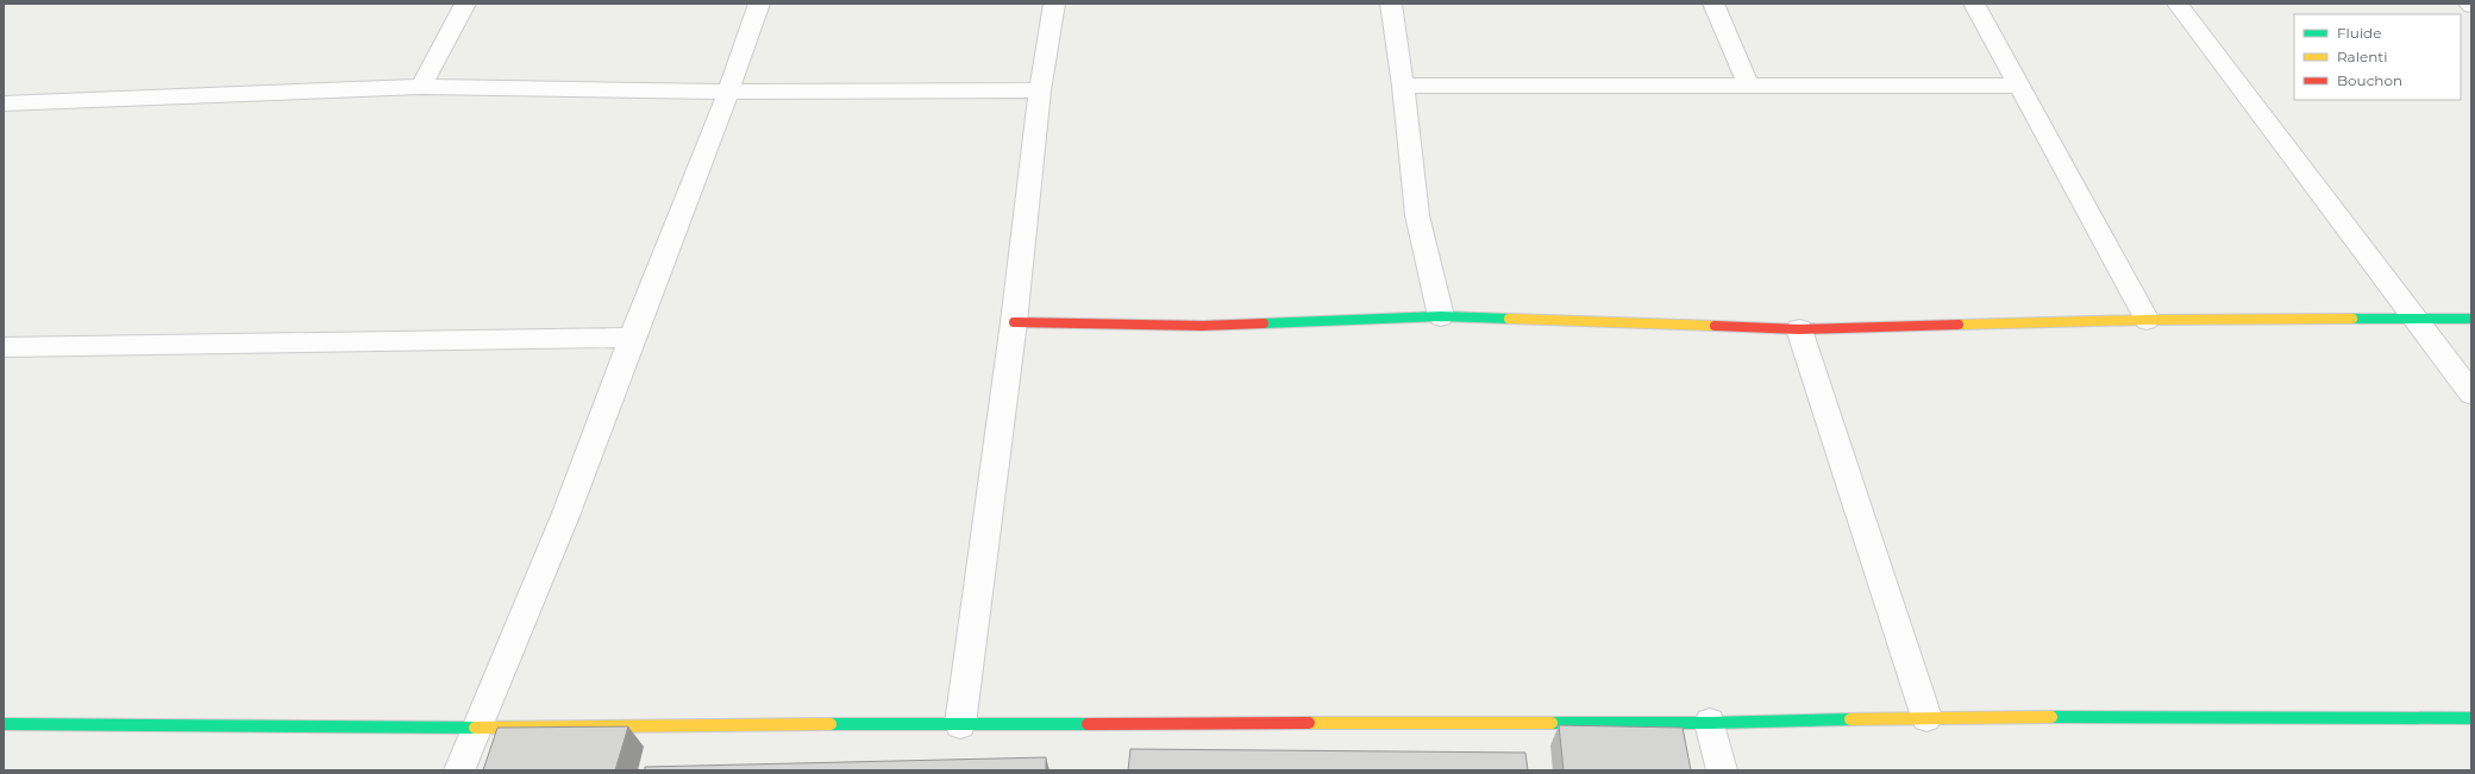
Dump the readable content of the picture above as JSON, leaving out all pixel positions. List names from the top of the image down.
{
  "legend": ["Fluide", "Ralenti", "Bouchon"]
}
